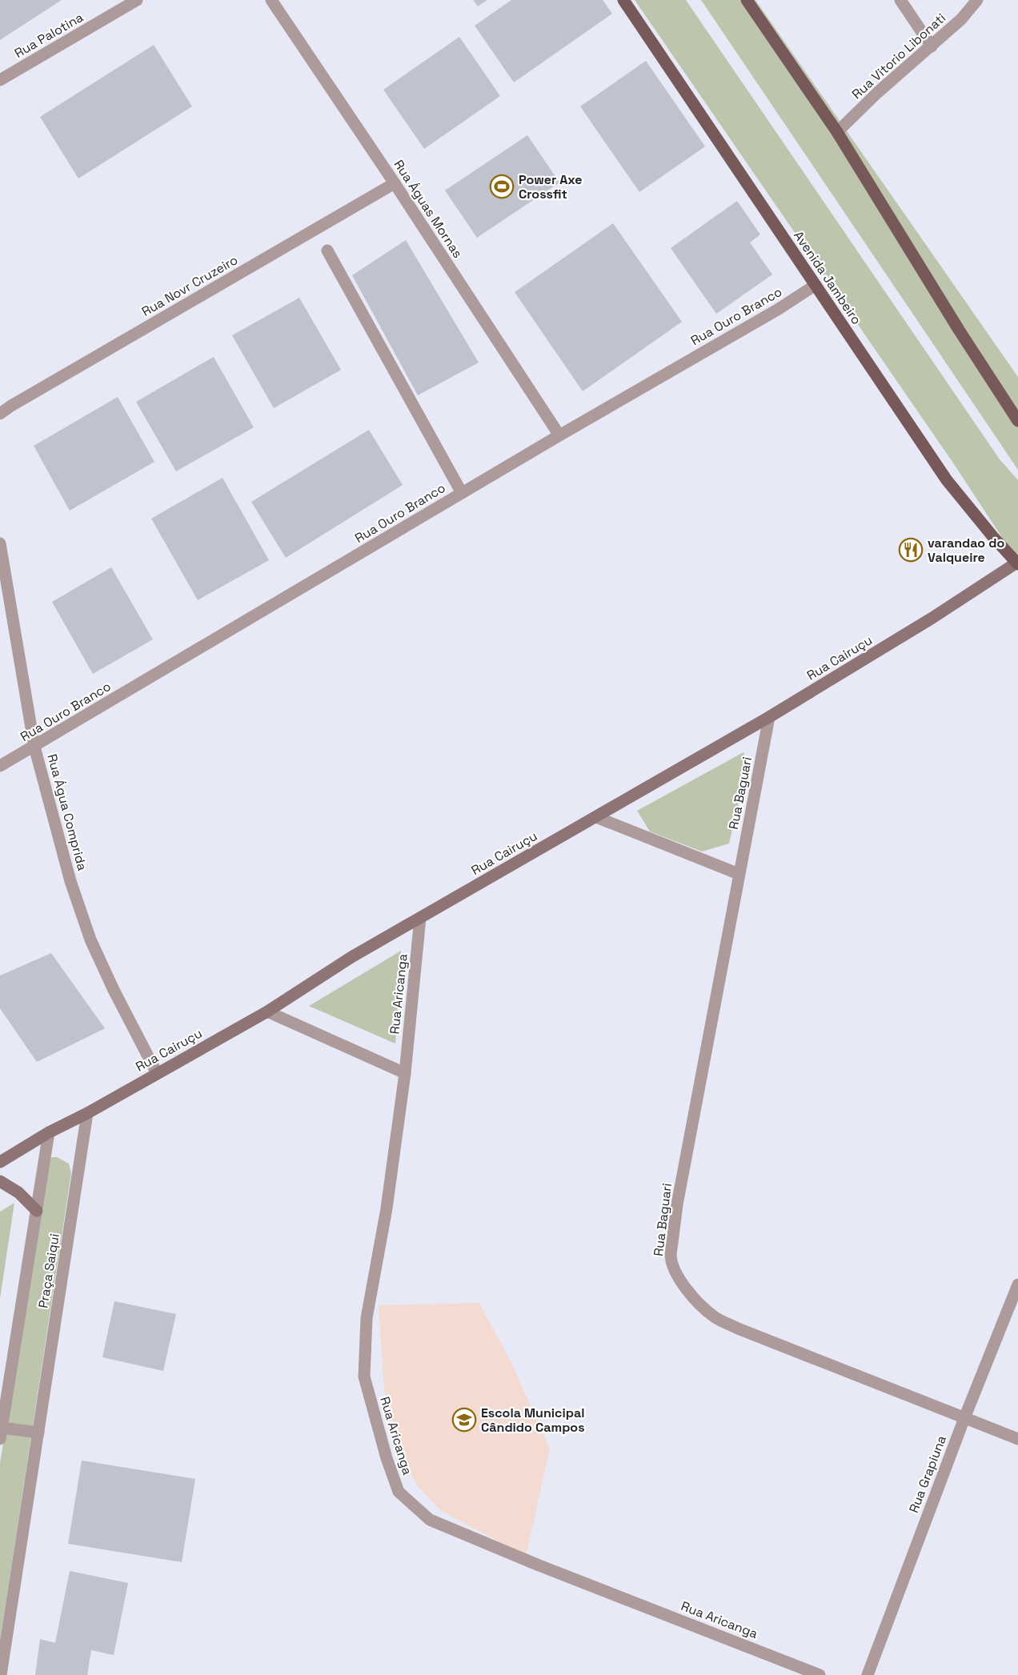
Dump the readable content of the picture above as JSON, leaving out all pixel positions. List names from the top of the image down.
{
  "streets": {
    "main road": ["Avenida Jambeiro", "Rua Cairuçu"],
    "street": [
      "Rua Palotina",
      "Rua Vitorio Libonati",
      "Rua Águas Mornas",
      "Rua Novr Cruzeiro",
      "Rua Ouro Branco",
      "Rua Baguari",
      "Rua Água Comprida",
      "Rua Aricanga",
      "Praça Saiqui",
      "Rua Grapiuna"
    ]
  },
  "crossings": [
    ["Rua Águas Mornas", "Rua Novr Cruzeiro"],
    ["Rua Águas Mornas", "Rua Ouro Branco"],
    ["Avenida Jambeiro", "Rua Ouro Branco"],
    ["Avenida Jambeiro", "Rua Cairuçu"],
    ["Rua Ouro Branco", "Rua Água Comprida"],
    ["Rua Cairuçu", "Rua Baguari"],
    ["Rua Cairuçu", "Rua Água Comprida"],
    ["Rua Cairuçu", "Rua Aricanga"],
    ["Rua Cairuçu", "Praça Saiqui"],
    ["Rua Baguari", "Rua Grapiuna"]
  ],
  "places": {
    "sports": ["Power Axe Crossfit"],
    "restaurant": ["varandao do Valqueire"],
    "school or university": ["Escola Municipal Cândido Campos"]
  }
}
